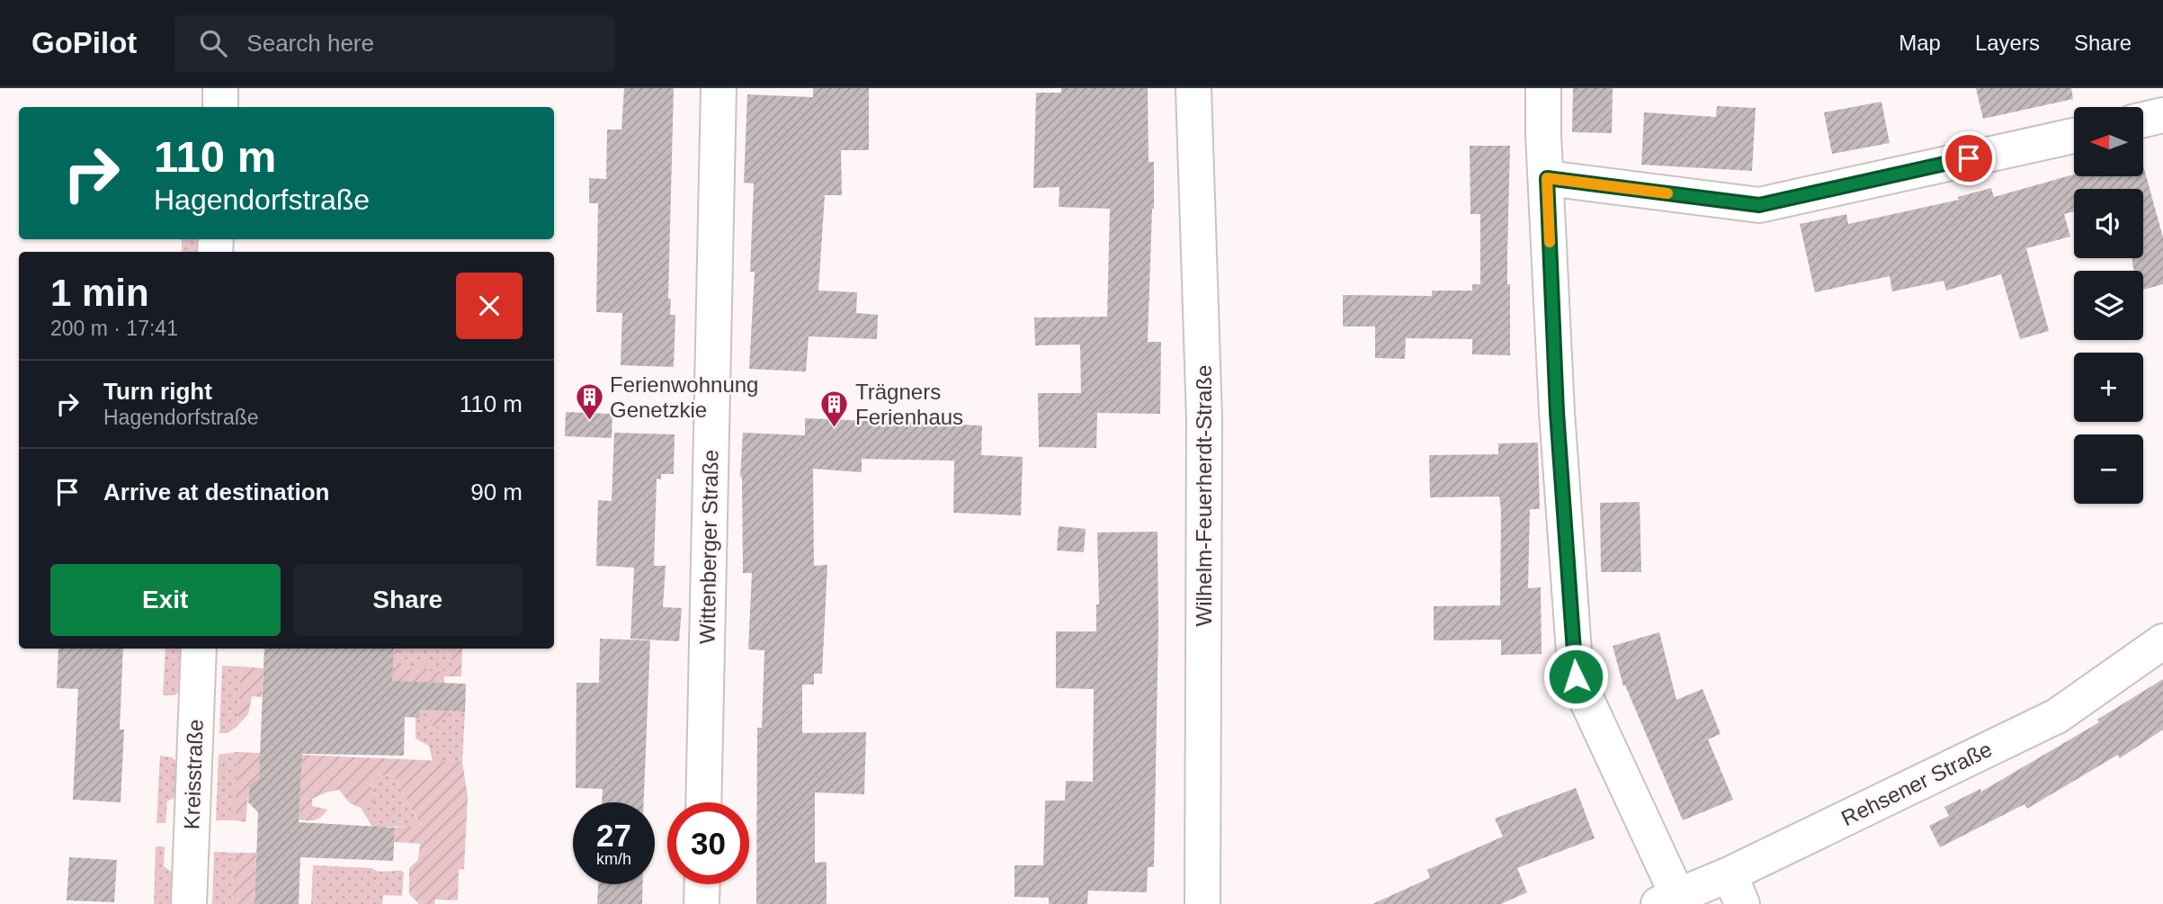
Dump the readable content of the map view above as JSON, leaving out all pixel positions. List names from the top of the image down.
{
  "streets": {
    "street": [
      "Wilhelm-Feuerherdt-Straße",
      "Wittenberger Straße",
      "Kreisstraße",
      "Rehsener Straße"
    ]
  },
  "places": {
    "building": ["Ferienwohnung Genetzkie", "Trägners Ferienhaus"]
  },
  "north": "left",
  "page": {
    "header": "GoPilot",
    "search": "Search here",
    "nav": ["Map", "Layers", "Share"],
    "map_buttons": ["+", "−"],
    "turn": ["110 m", "Hagendorfstraße"],
    "heading": ["1 min", "200 m · 17:41"],
    "list": [
      {
        "name": "Turn right",
        "note": "Hagendorfstraße",
        "value": "110 m"
      },
      {
        "name": "Arrive at destination",
        "value": "90 m"
      }
    ],
    "buttons": ["Exit", "Share"],
    "speed": "27 km/h",
    "limit": "30"
  }
}
